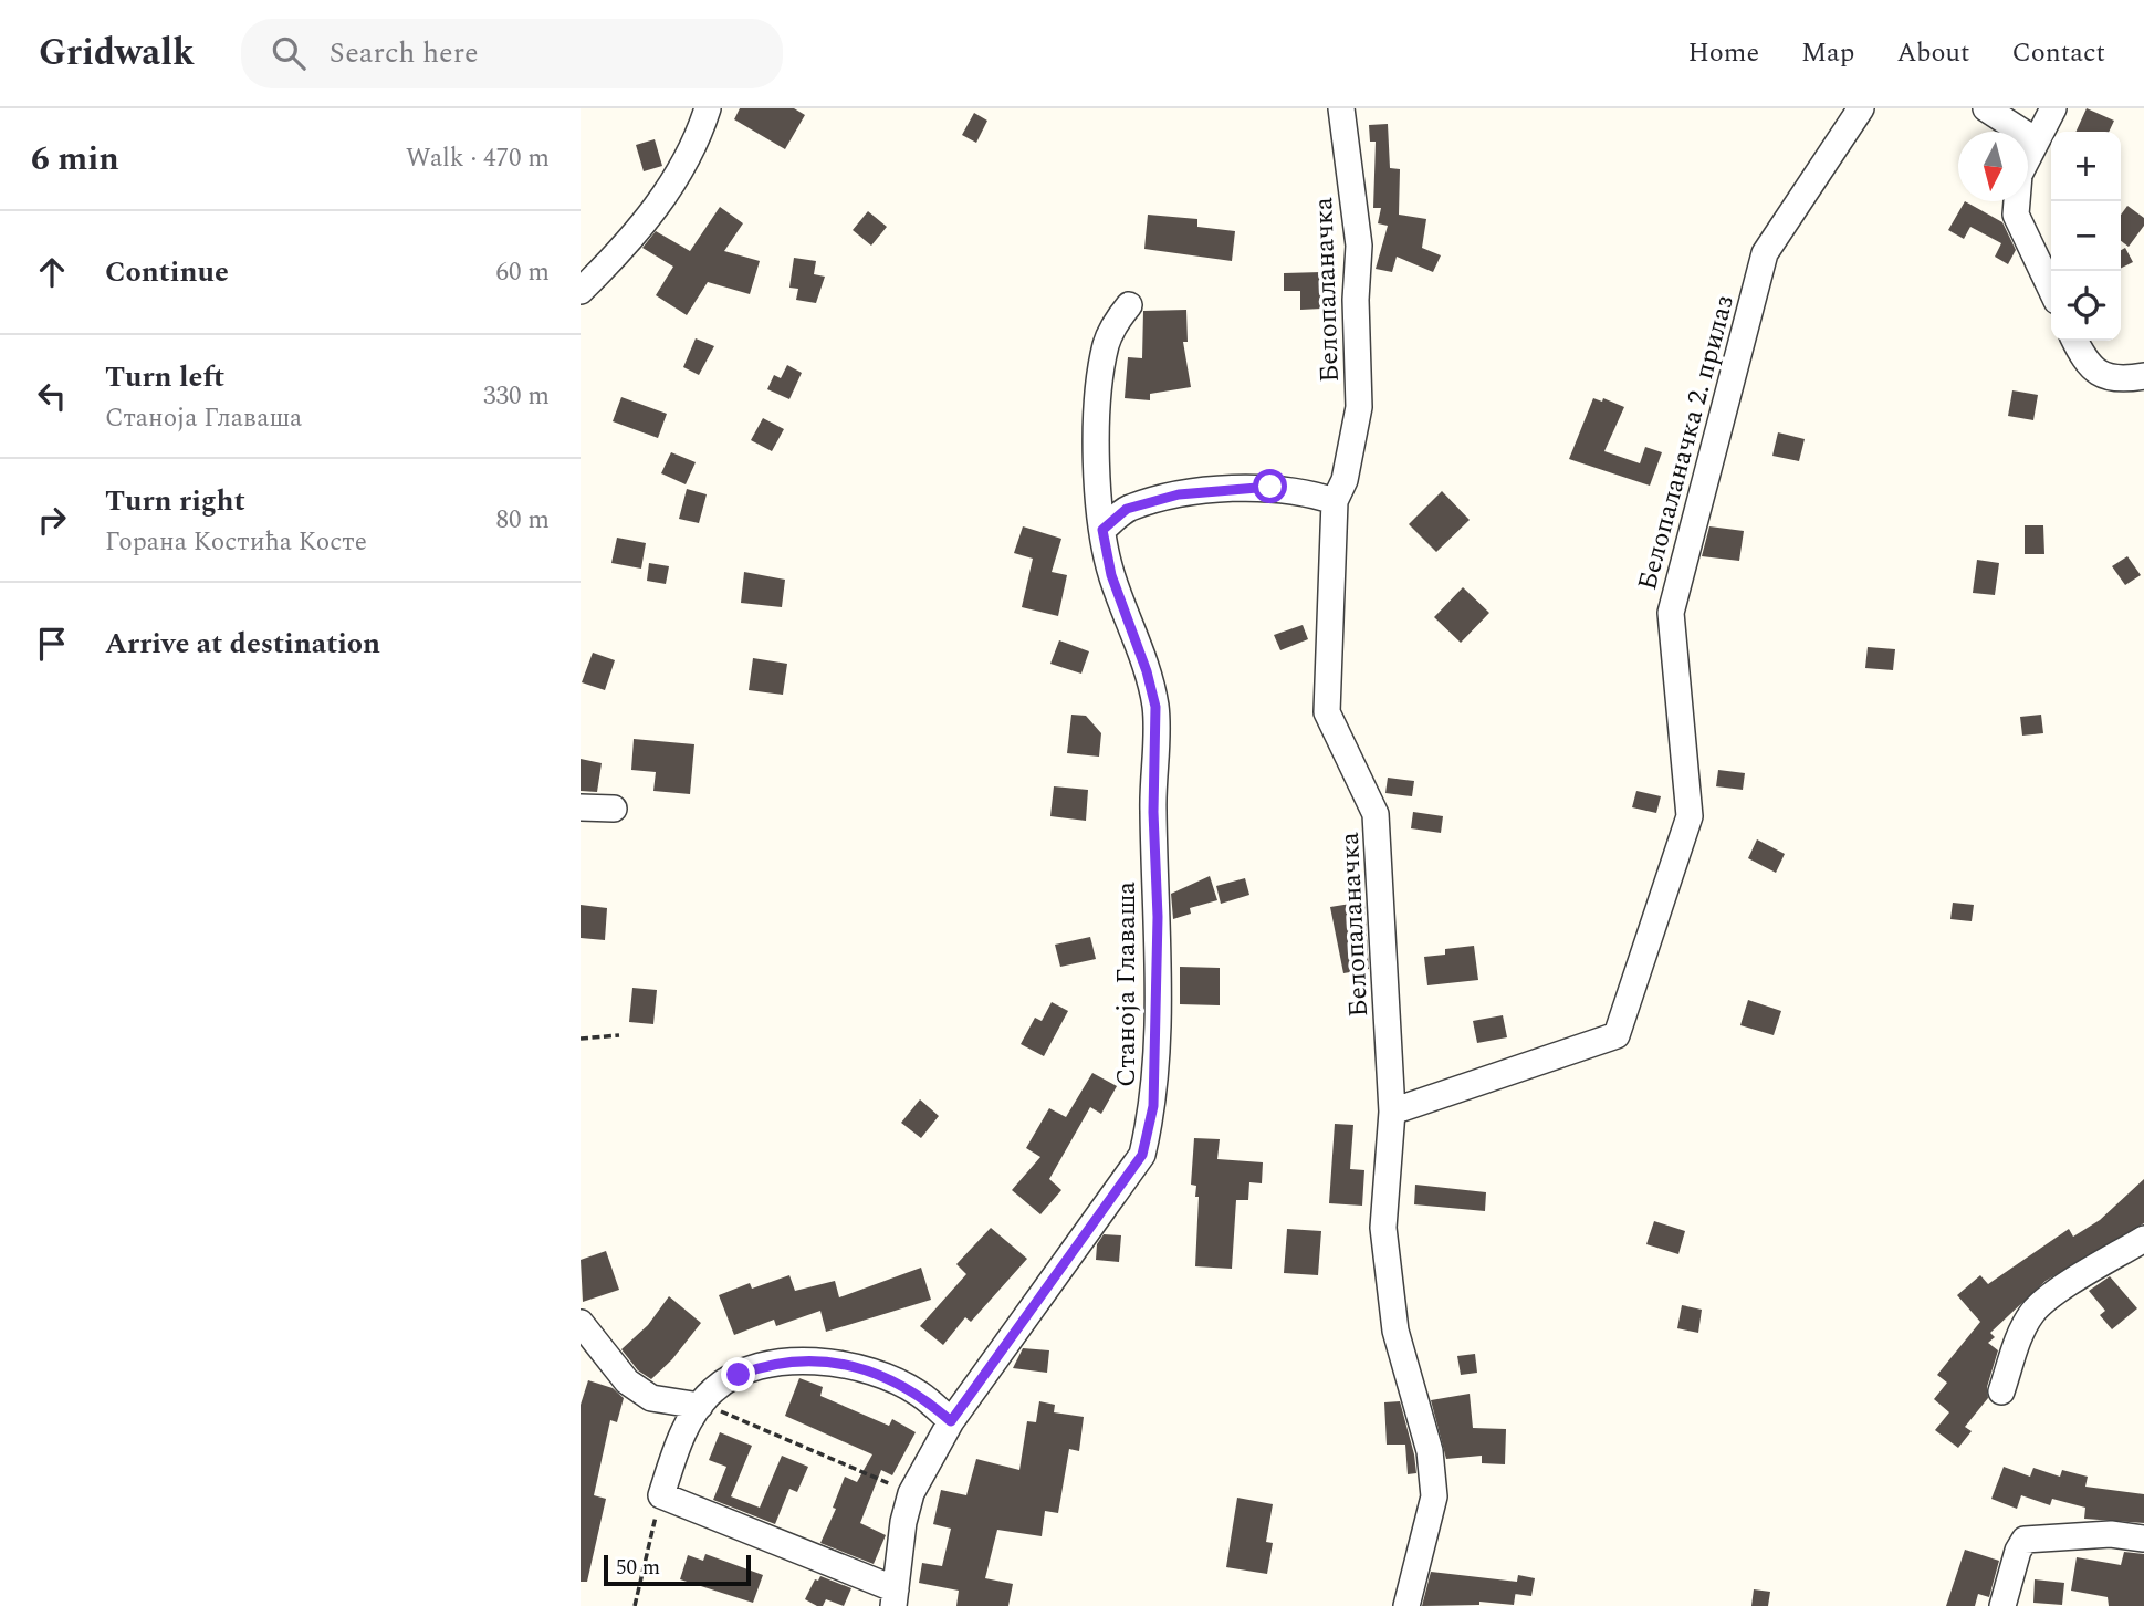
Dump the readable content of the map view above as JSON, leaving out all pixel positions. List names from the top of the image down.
{
  "streets": {
    "street": ["Белопаланачка", "Белопаланачка 2. прилаз", "Станоја Главаша"]
  },
  "crossings": [
    ["Белопаланачка", "Белопаланачка 2. прилаз"]
  ],
  "scale_bar": "50 m",
  "north": "bottom",
  "page": {
    "header": "Gridwalk",
    "search": "Search here",
    "nav": [
      "Home",
      "Map",
      "About",
      "Contact"
    ],
    "heading": ["6 min", "Walk · 470 m"],
    "map_buttons": ["+", "−"],
    "list": [
      ["Continue", "60 m"],
      ["Turn left", "Станоја Главаша", "330 m"],
      ["Turn right", "Горана Костића Косте", "80 m"],
      "Arrive at destination"
    ],
    "scale": "50 m"
  }
}
